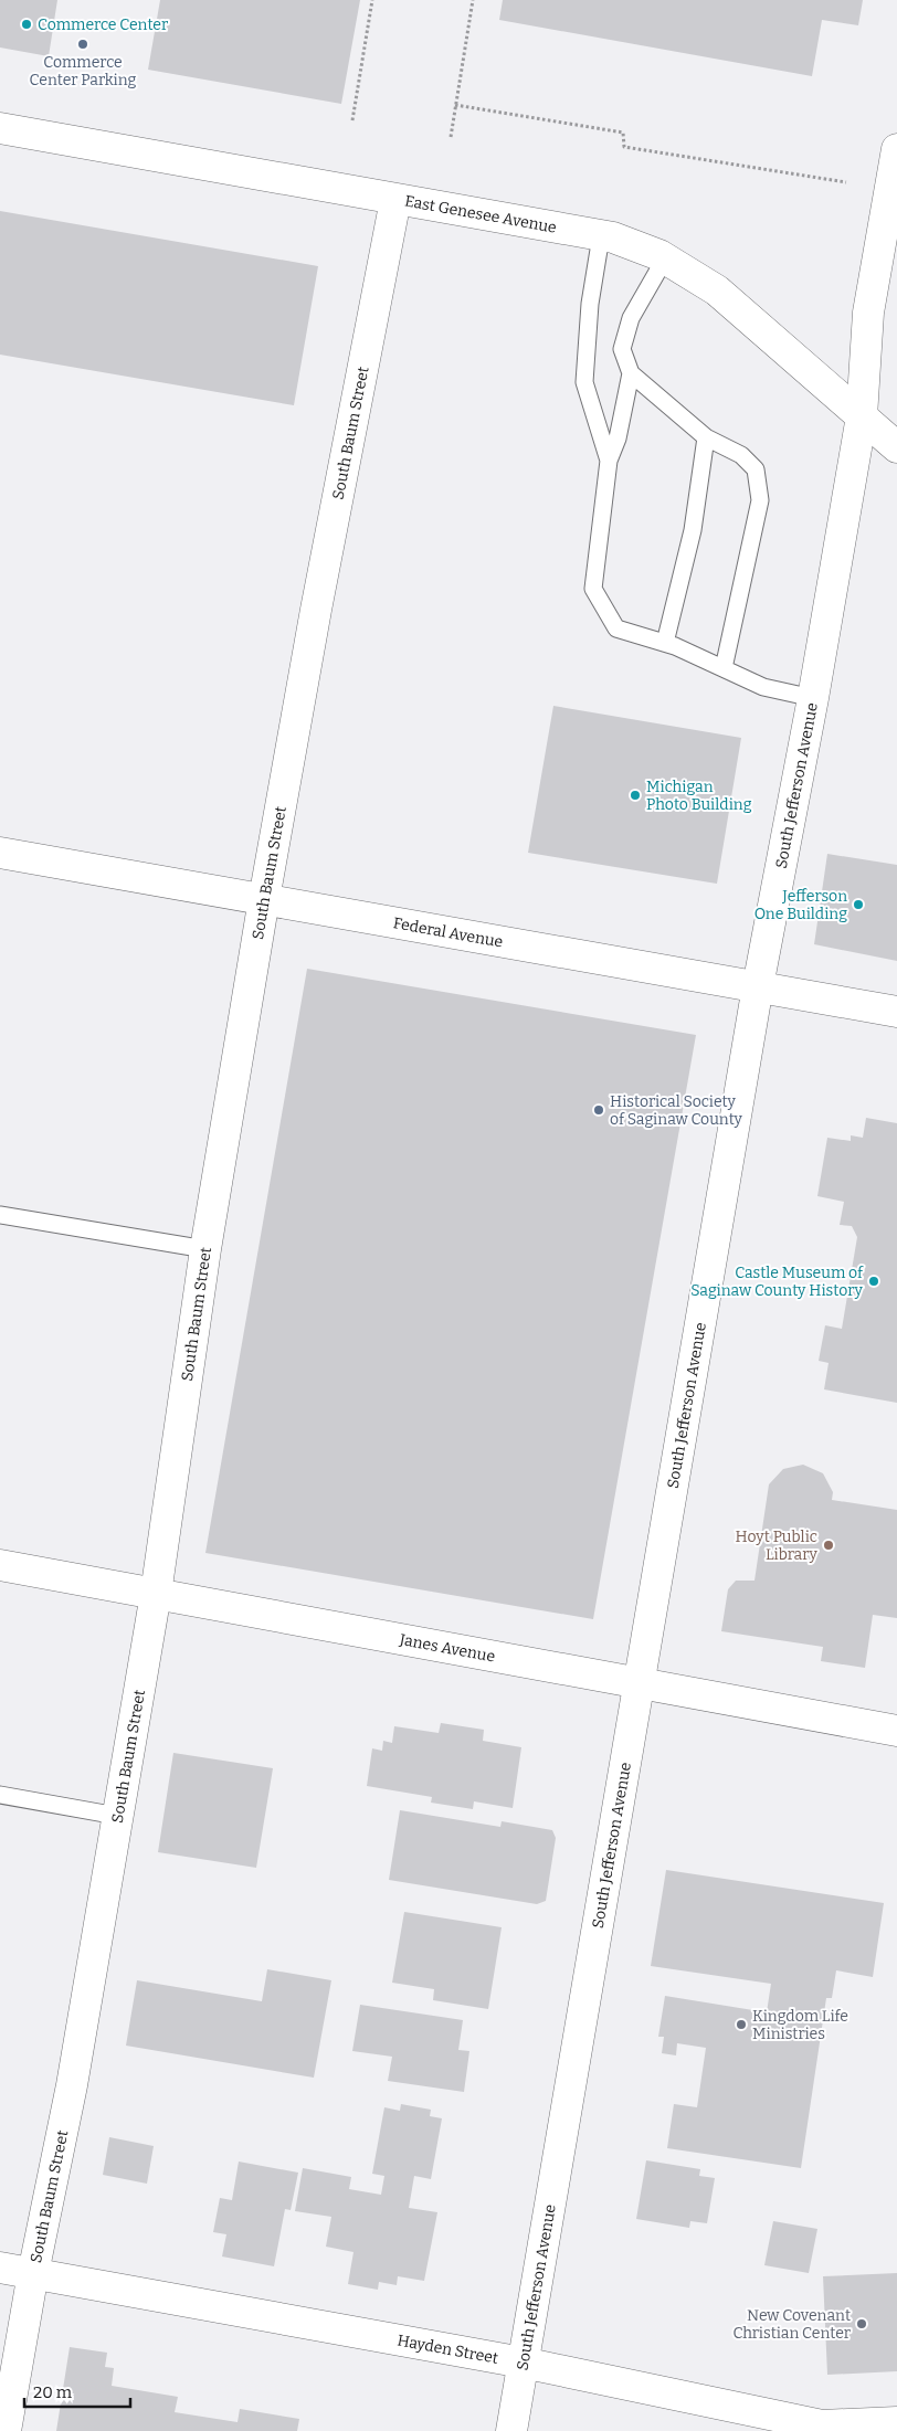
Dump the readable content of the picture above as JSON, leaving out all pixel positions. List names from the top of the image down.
{
  "streets": {
    "street": [
      "East Genesee Avenue",
      "South Baum Street",
      "South Jefferson Avenue",
      "Federal Avenue",
      "Janes Avenue",
      "Hayden Street"
    ]
  },
  "crossings": [
    ["East Genesee Avenue", "South Baum Street"],
    ["East Genesee Avenue", "South Jefferson Avenue"],
    ["South Baum Street", "Federal Avenue"],
    ["South Baum Street", "Janes Avenue"],
    ["South Baum Street", "Hayden Street"],
    ["South Jefferson Avenue", "Federal Avenue"],
    ["South Jefferson Avenue", "Janes Avenue"],
    ["South Jefferson Avenue", "Hayden Street"]
  ],
  "places": [
    "Commerce Center",
    "Commerce Center Parking",
    "Michigan Photo Building",
    "Jefferson One Building",
    "Historical Society of Saginaw County",
    "Castle Museum of Saginaw County History",
    "Hoyt Public Library",
    "Kingdom Life Ministries",
    "New Covenant Christian Center"
  ],
  "scale_bar": "20 m"
}
